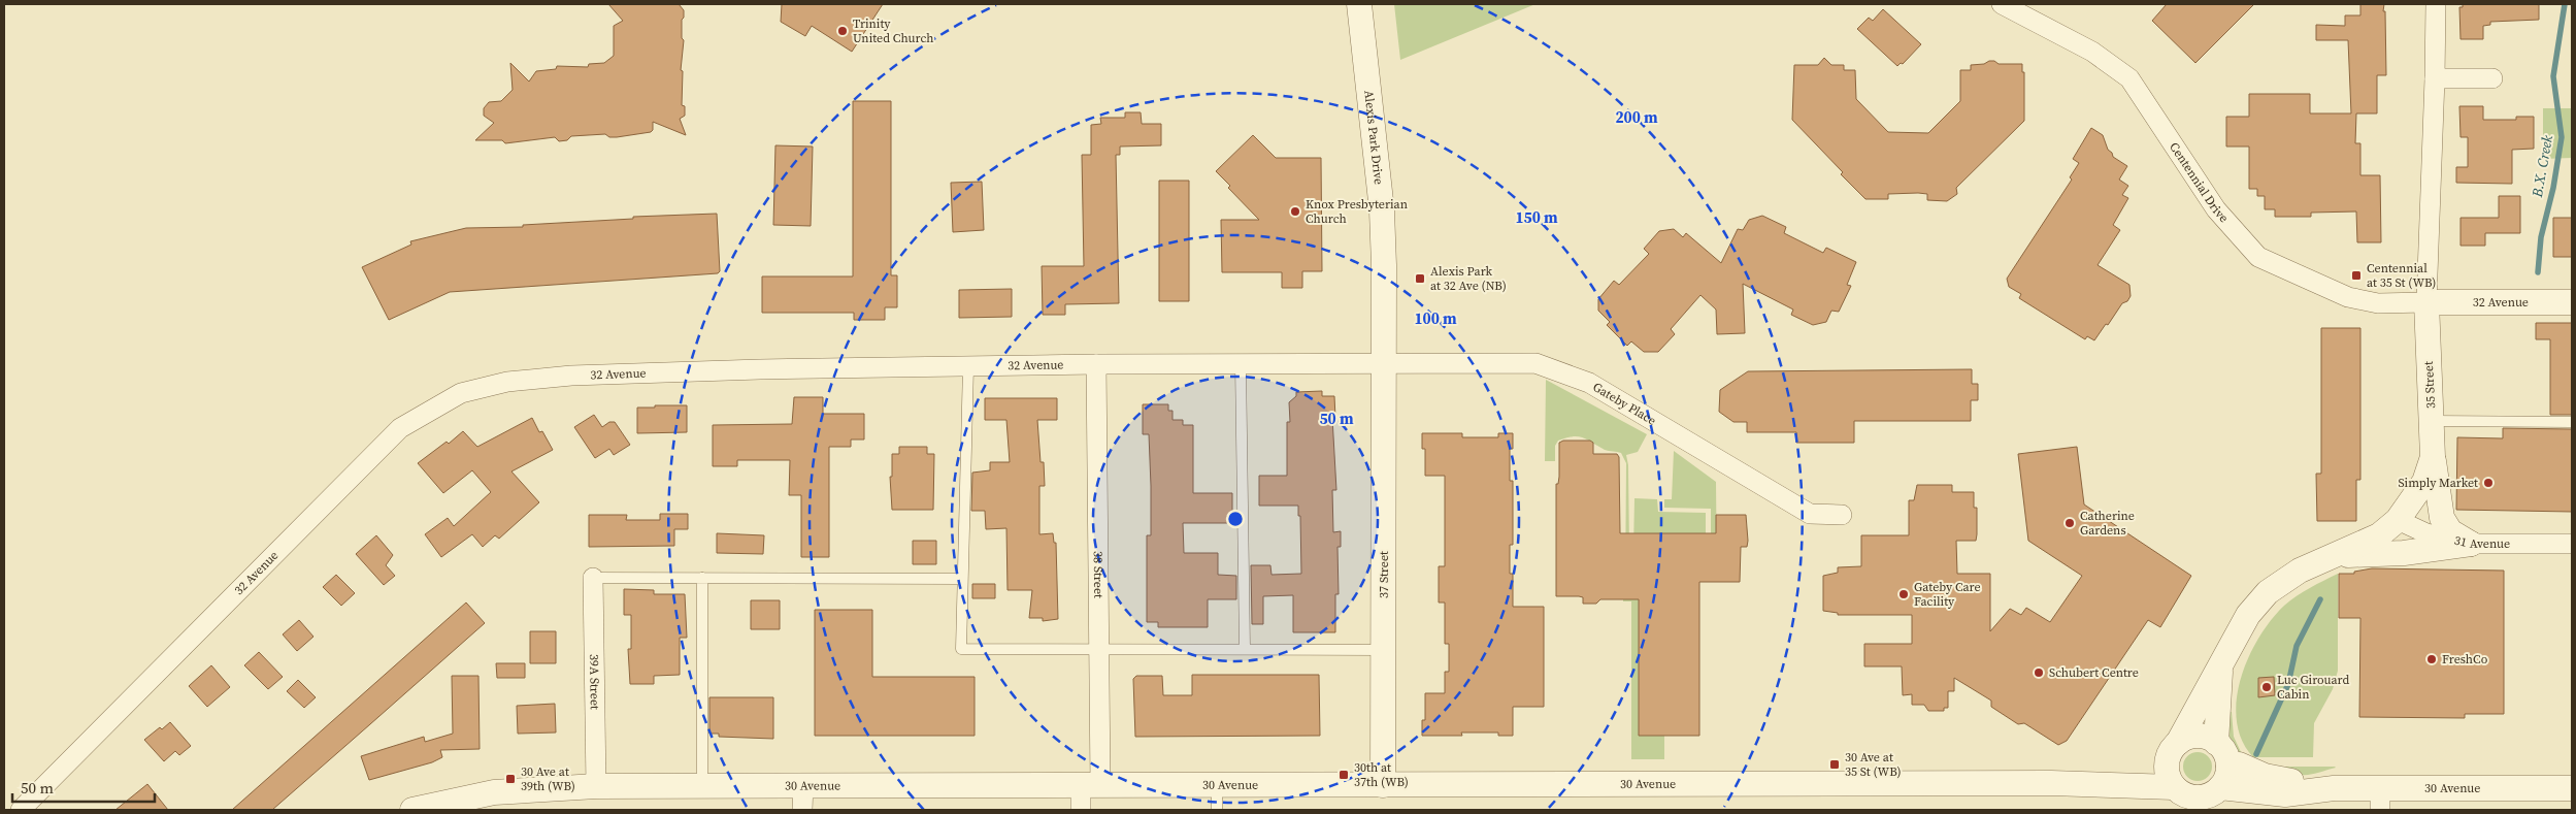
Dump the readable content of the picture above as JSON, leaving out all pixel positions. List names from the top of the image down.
{
  "streets": {
    "street": [
      "Alexis Park Drive",
      "Centennial Drive",
      "32 Avenue",
      "35 Street",
      "Gateby Place",
      "31 Avenue",
      "38 Street",
      "37 Street",
      "39A Street",
      "30 Avenue"
    ]
  },
  "crossings": [
    ["Alexis Park Drive", "32 Avenue"],
    ["Alexis Park Drive", "Gateby Place"],
    ["Alexis Park Drive", "37 Street"],
    ["Centennial Drive", "32 Avenue"],
    ["Centennial Drive", "35 Street"],
    ["32 Avenue", "35 Street"],
    ["32 Avenue", "Gateby Place"],
    ["32 Avenue", "38 Street"],
    ["32 Avenue", "37 Street"],
    ["35 Street", "31 Avenue"],
    ["35 Street", "30 Avenue"],
    ["Gateby Place", "37 Street"],
    ["38 Street", "30 Avenue"],
    ["37 Street", "30 Avenue"],
    ["39A Street", "30 Avenue"]
  ],
  "water": ["B.X. Creek"],
  "places": {
    "other": [
      "Trinity United Church",
      "Knox Presbyterian Church",
      "Simply Market",
      "Catherine Gardens",
      "Gateby Care Facility",
      "FreshCo",
      "Schubert Centre",
      "Luc Girouard Cabin"
    ],
    "transit": [
      "Centennial at 35 St (WB)",
      "Alexis Park at 32 Ave (NB)",
      "30 Ave at 35 St (WB)",
      "30th at 37th (WB)",
      "30 Ave at 39th (WB)"
    ]
  },
  "scale_bar": "50 m",
  "rings": [
    "200 m",
    "150 m",
    "100 m",
    "50 m"
  ]
}
